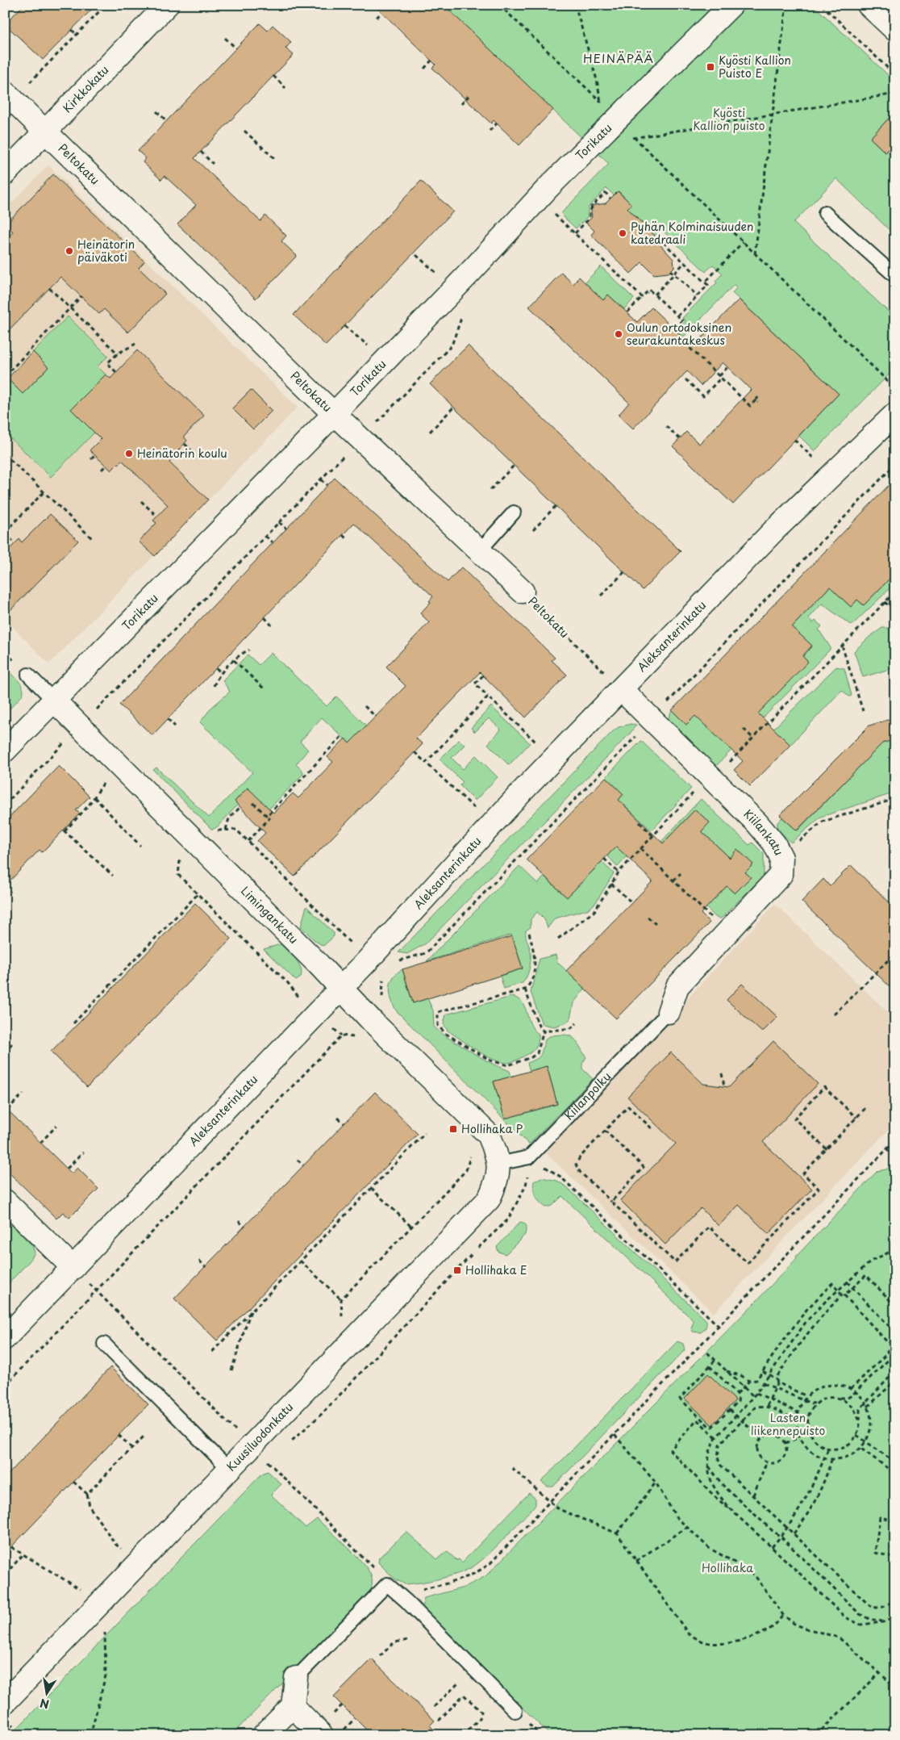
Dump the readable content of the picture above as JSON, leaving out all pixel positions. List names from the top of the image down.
{
  "streets": {
    "street": [
      "Kirkkokatu",
      "Torikatu",
      "Peltokatu",
      "Aleksanterinkatu",
      "Kiilankatu",
      "Limingankatu",
      "Kuusiluodonkatu"
    ],
    "lane": ["Kiilanpolku"]
  },
  "crossings": [
    ["Kirkkokatu", "Peltokatu"],
    ["Torikatu", "Peltokatu"],
    ["Torikatu", "Limingankatu"],
    ["Peltokatu", "Aleksanterinkatu"],
    ["Peltokatu", "Kiilankatu"],
    ["Aleksanterinkatu", "Kiilankatu"],
    ["Aleksanterinkatu", "Limingankatu"],
    ["Kiilankatu", "Kiilanpolku"],
    ["Limingankatu", "Kuusiluodonkatu"]
  ],
  "districts": ["HEINÄPÄÄ"],
  "parks": ["Kyösti Kallion puisto", "Lasten liikennepuisto", "Hollihaka"],
  "places": {
    "transit": ["Kyösti Kallion Puisto E", "Hollihaka P", "Hollihaka E"],
    "other": [
      "Pyhän Kolminaisuuden katedraali",
      "Heinätorin päiväkoti",
      "Oulun ortodoksinen seurakuntakeskus",
      "Heinätorin koulu"
    ]
  },
  "north": "bottom"
}
